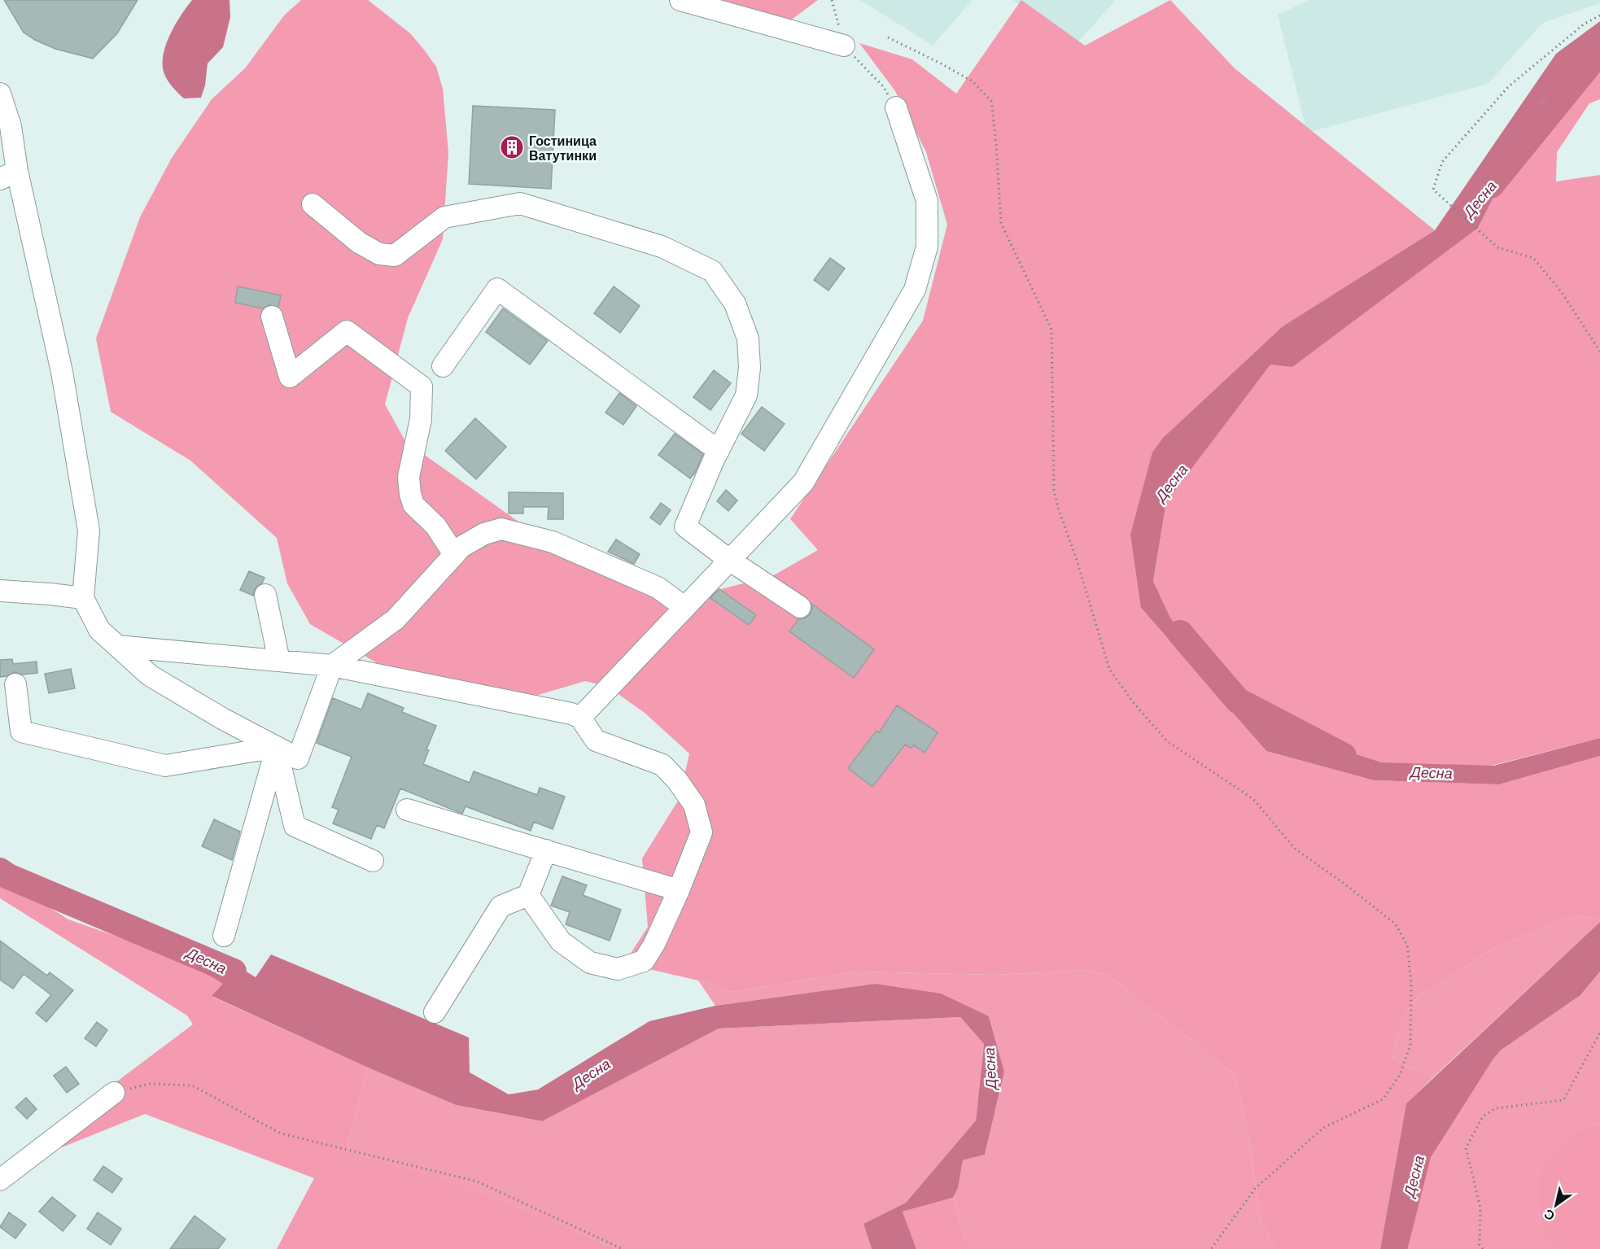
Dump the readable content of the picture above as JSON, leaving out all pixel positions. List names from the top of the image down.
{
  "water": ["Десна"],
  "places": {
    "building": ["Гостиница Ватутинки"]
  },
  "north": "bottom left"
}
